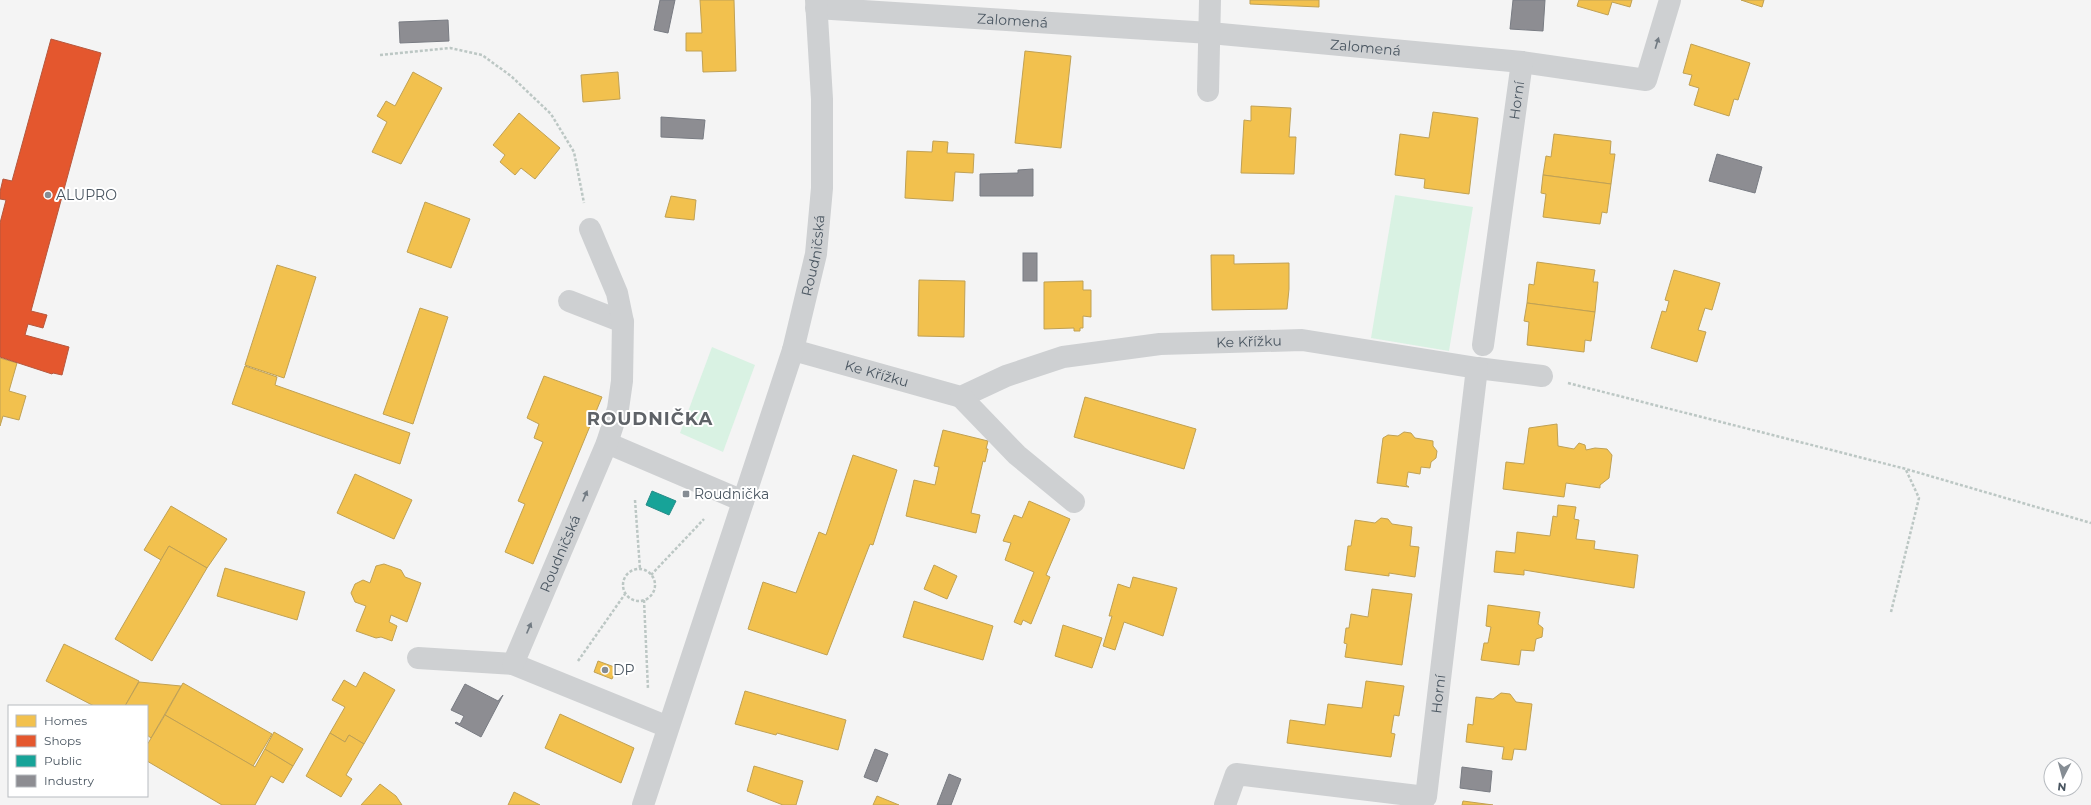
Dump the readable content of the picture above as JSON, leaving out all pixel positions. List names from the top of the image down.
{
  "streets": {
    "street": [
      "Zalomená",
      "Horní",
      "Roudničská",
      "Ke Křížku"
    ]
  },
  "crossings": [
    ["Zalomená", "Horní"],
    ["Zalomená", "Roudničská"],
    ["Horní", "Ke Křížku"],
    ["Roudničská", "Ke Křížku"]
  ],
  "districts": ["ROUDNIČKA"],
  "places": {
    "other": ["ALUPRO", "DP"],
    "transit": ["Roudnička"]
  },
  "legend": [
    "Homes",
    "Shops",
    "Public",
    "Industry"
  ],
  "north": "bottom"
}
